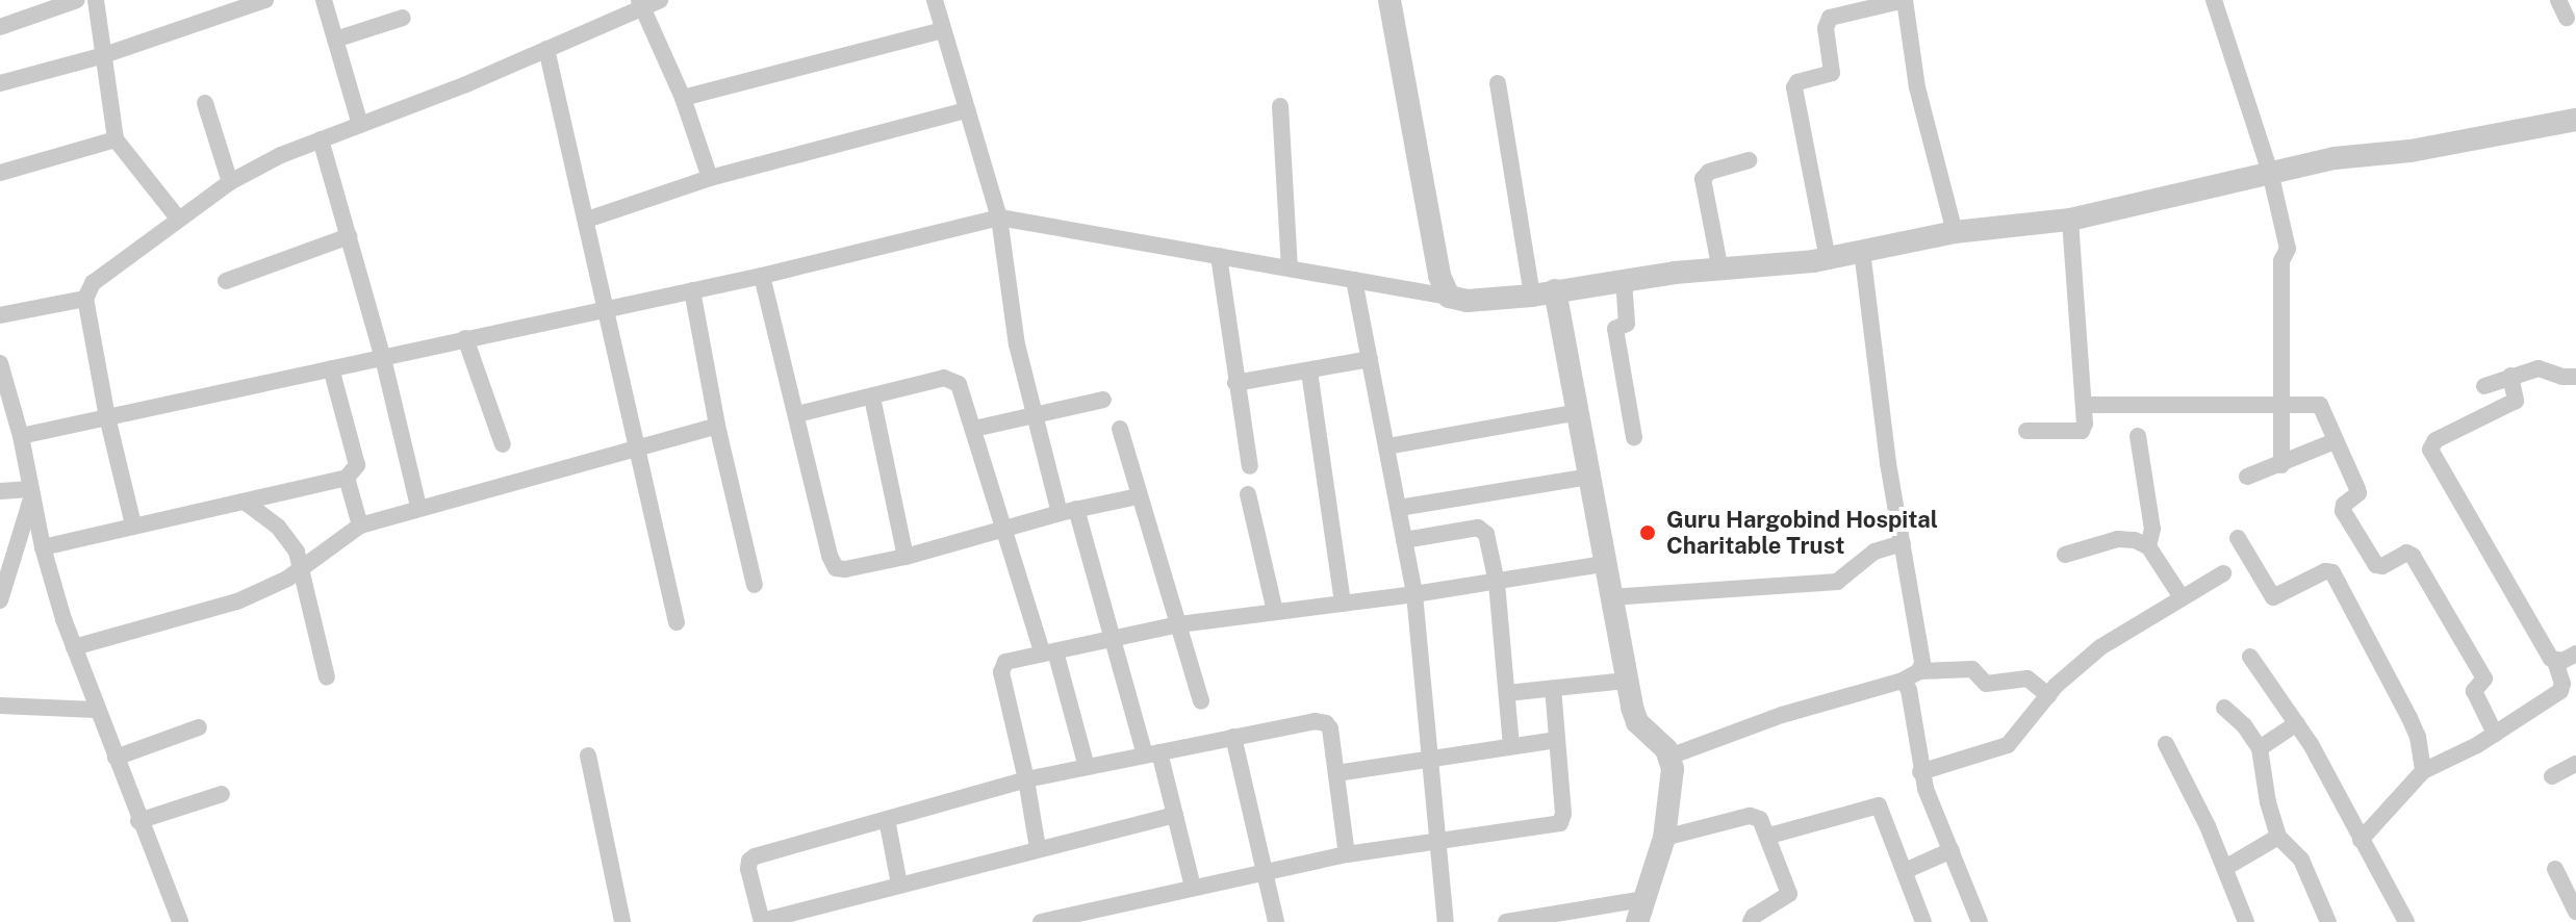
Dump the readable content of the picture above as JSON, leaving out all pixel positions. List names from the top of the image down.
{
  "places": ["Guru Hargobind Hospital Charitable Trust"]
}
